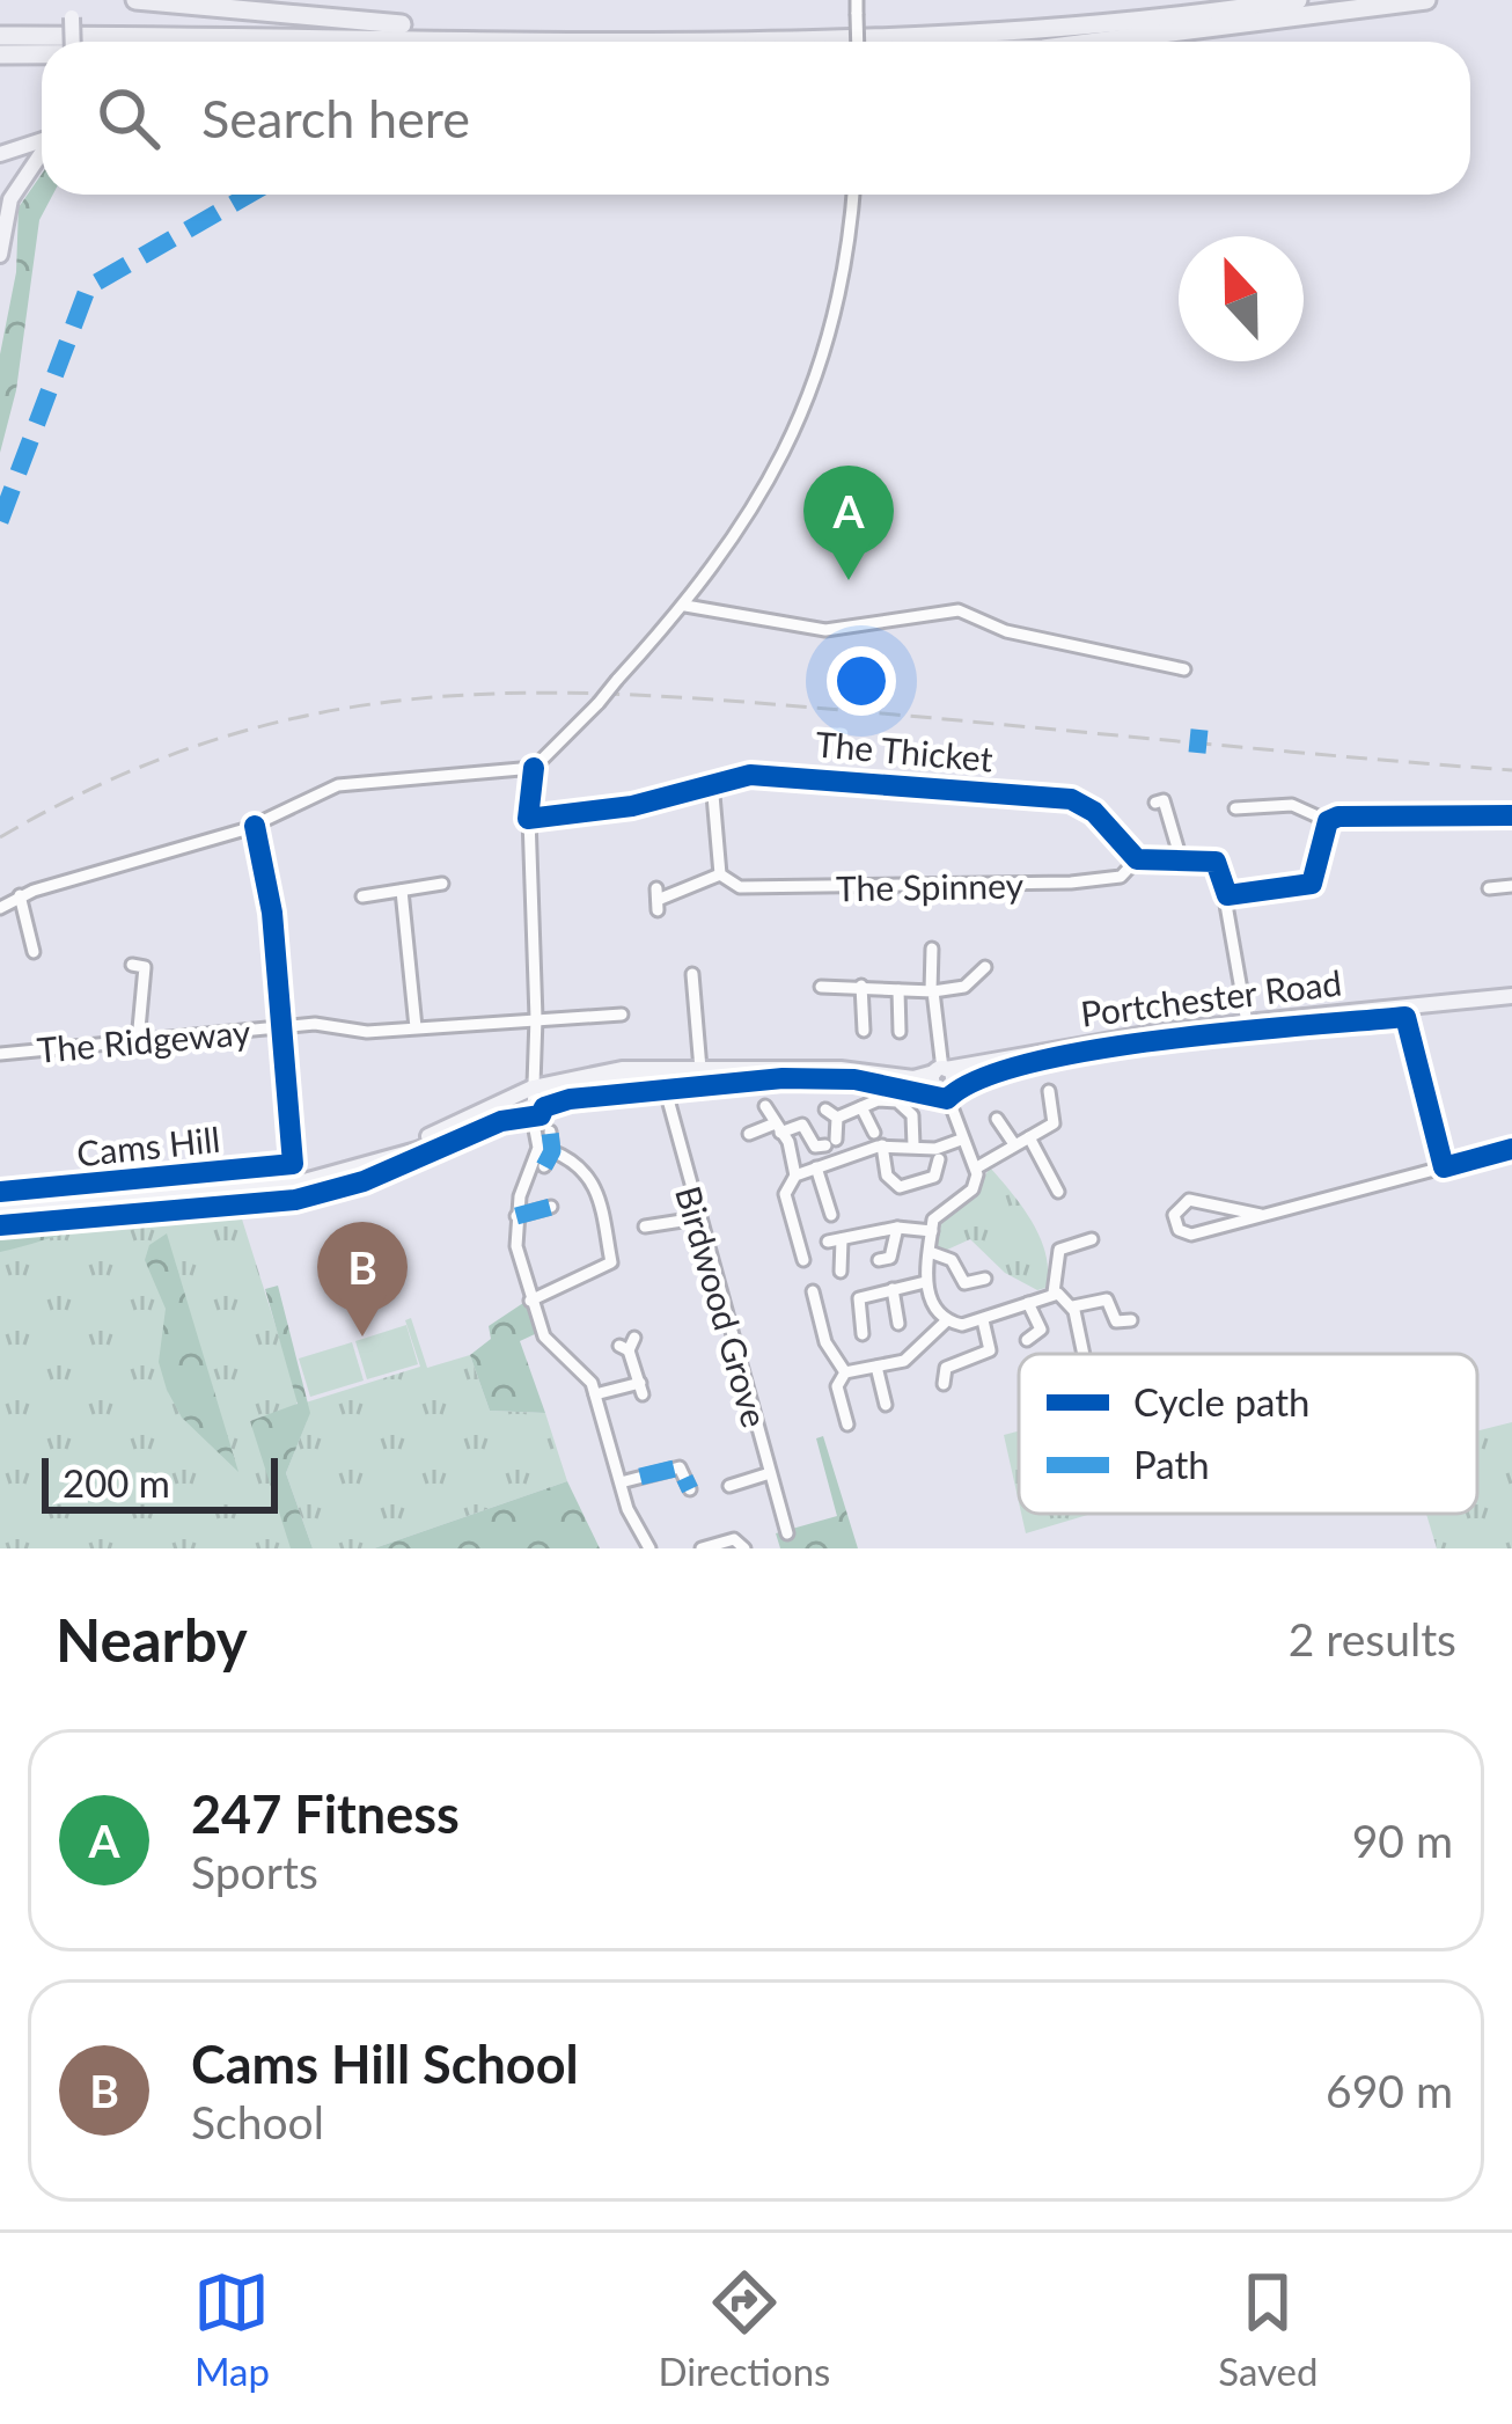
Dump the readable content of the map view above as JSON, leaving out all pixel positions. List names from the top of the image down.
{
  "streets": {
    "main road": ["Portchester Road", "Cams Hill"],
    "street": [
      "The Thicket",
      "The Spinney",
      "The Ridgeway",
      "Birdwood Grove"
    ]
  },
  "crossings": [
    ["The Thicket", "The Spinney"],
    ["Portchester Road", "Cams Hill"],
    ["Portchester Road", "Birdwood Grove"],
    ["The Ridgeway", "Cams Hill"]
  ],
  "legend": ["Cycle path", "Path"],
  "scale_bar": "200 m",
  "north": "top",
  "page": {
    "search": "Search here",
    "pins": ["A", "B"],
    "scale": "200 m",
    "heading": ["Nearby", "2 results"],
    "list": [
      {
        "mark": "A",
        "name": "247 Fitness",
        "note": "Sports",
        "value": "90 m"
      },
      {
        "mark": "B",
        "name": "Cams Hill School",
        "note": "School",
        "value": "690 m"
      }
    ],
    "nav": ["Map", "Directions", "Saved"]
  }
}
